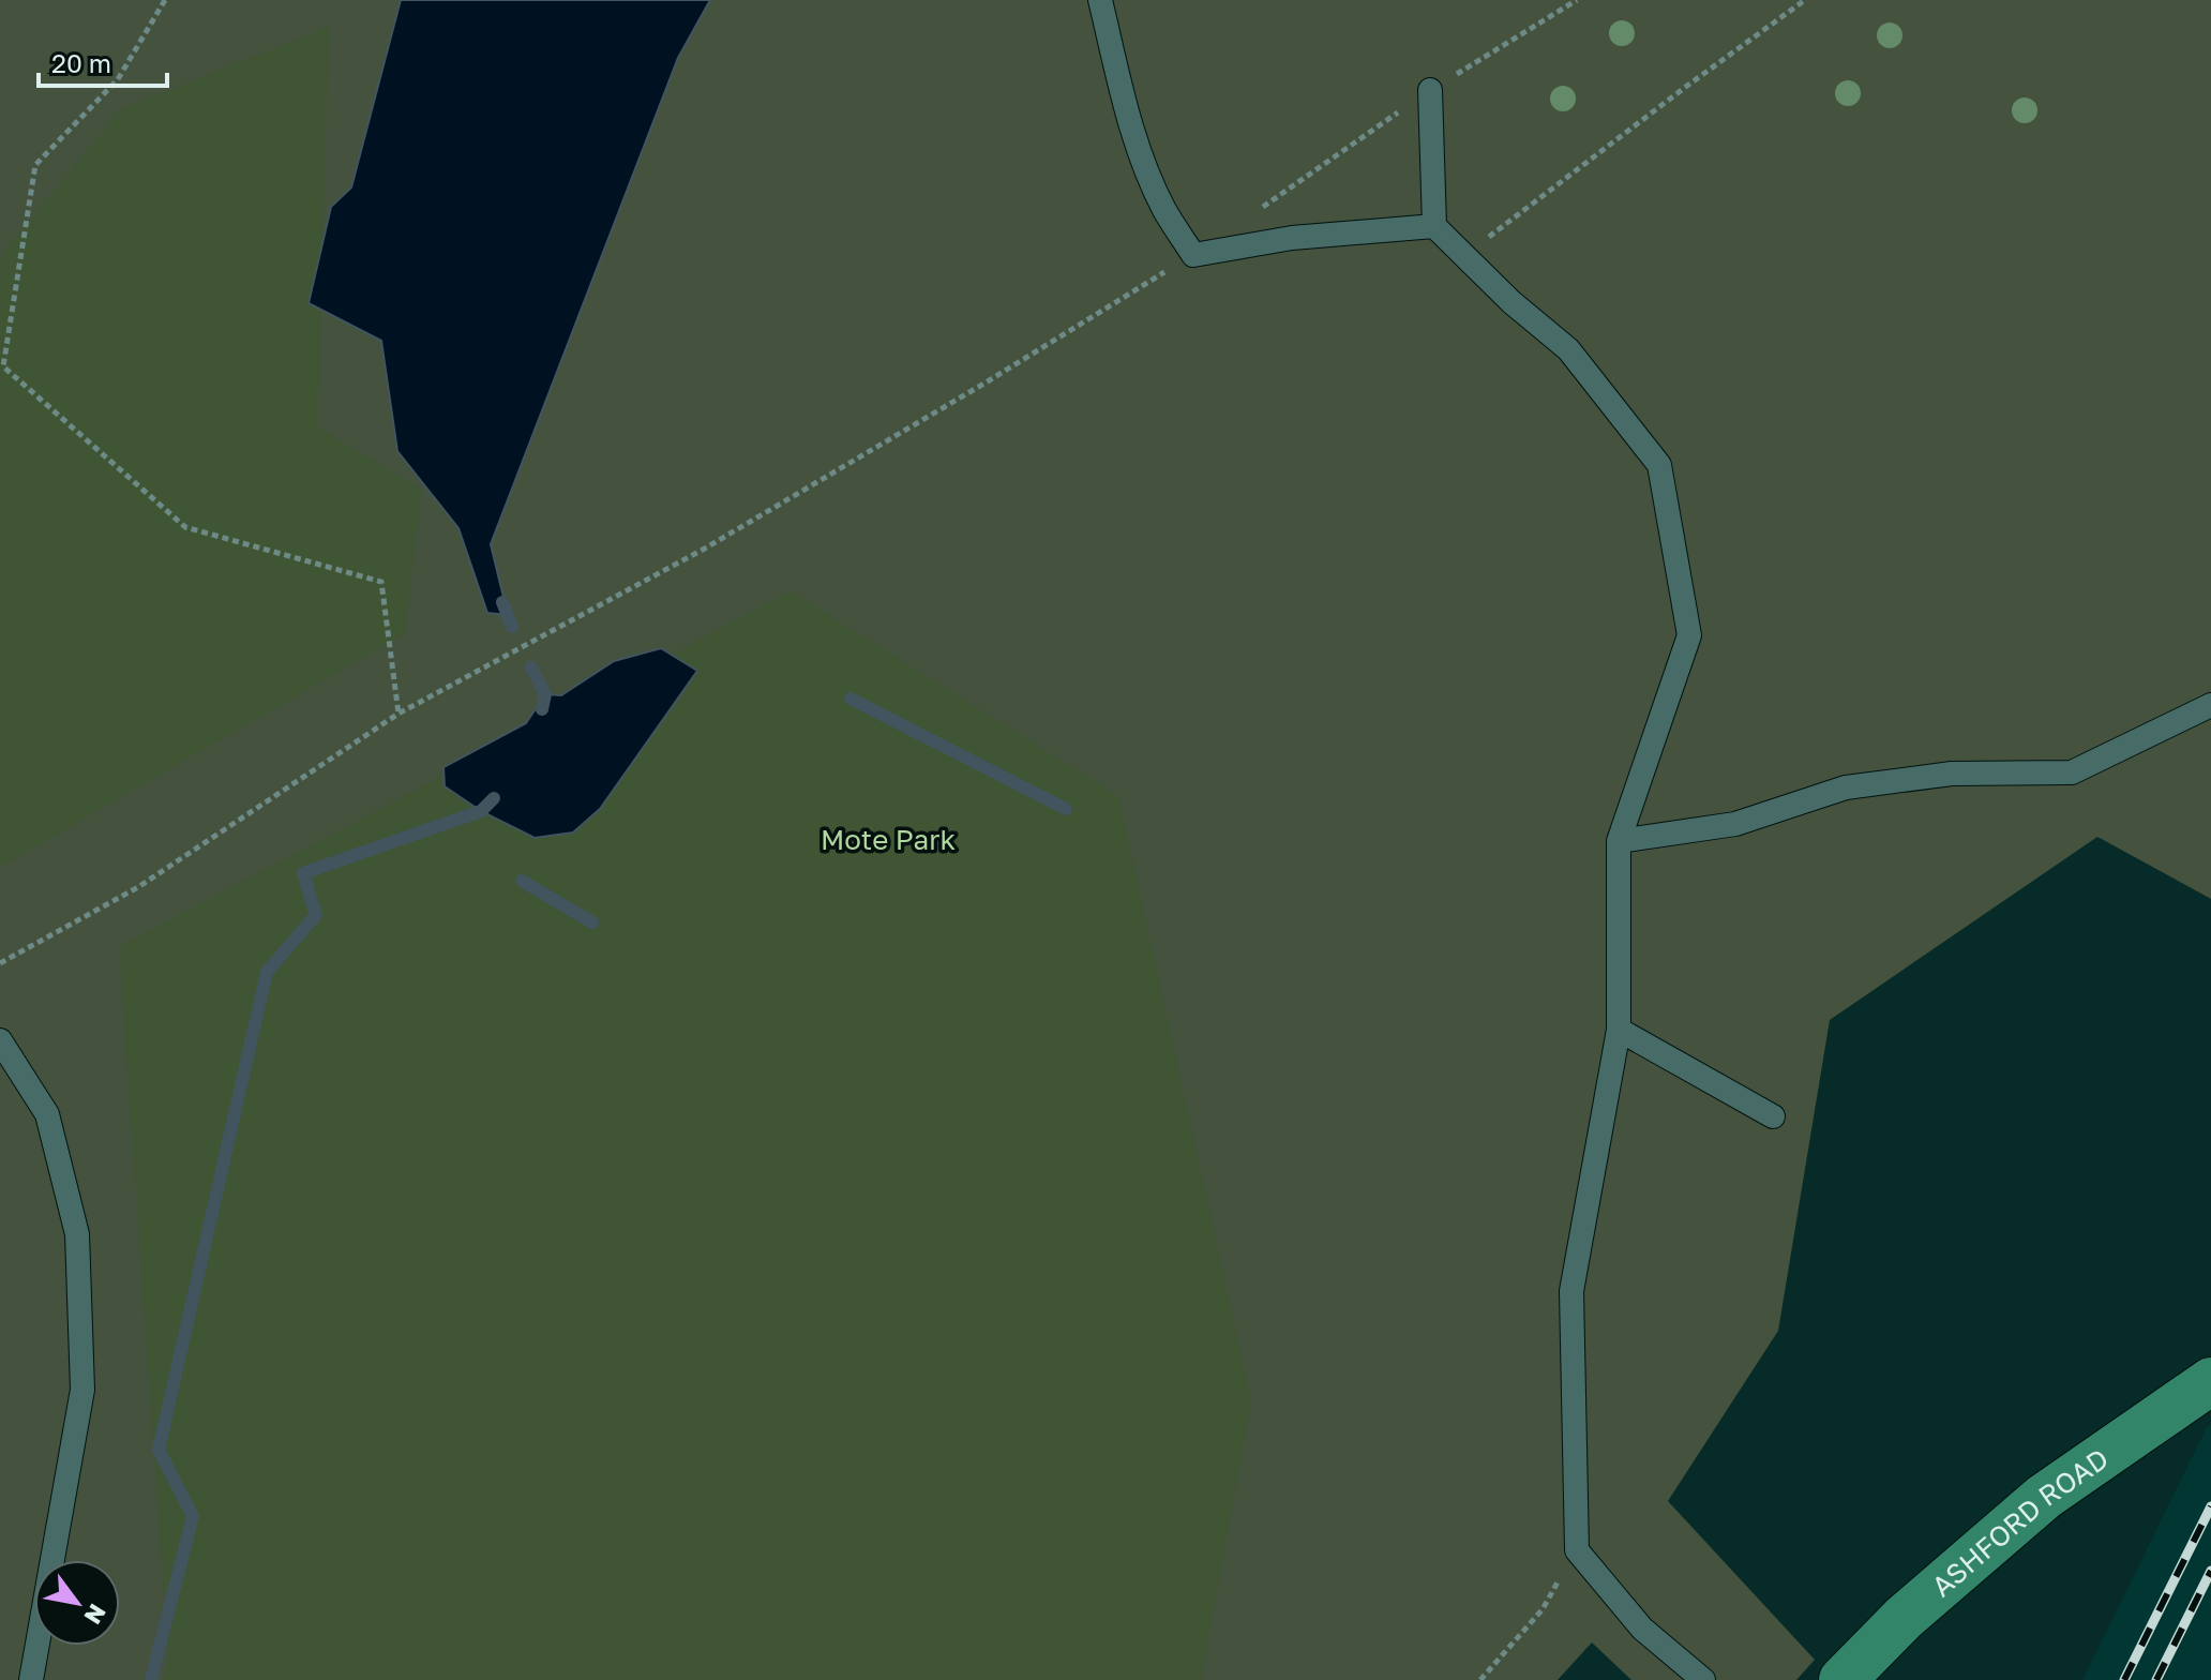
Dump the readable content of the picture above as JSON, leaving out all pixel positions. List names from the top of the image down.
{
  "streets": {
    "main road": ["ASHFORD ROAD"]
  },
  "parks": ["Mote Park"],
  "scale_bar": "20 m",
  "north": "bottom right"
}
